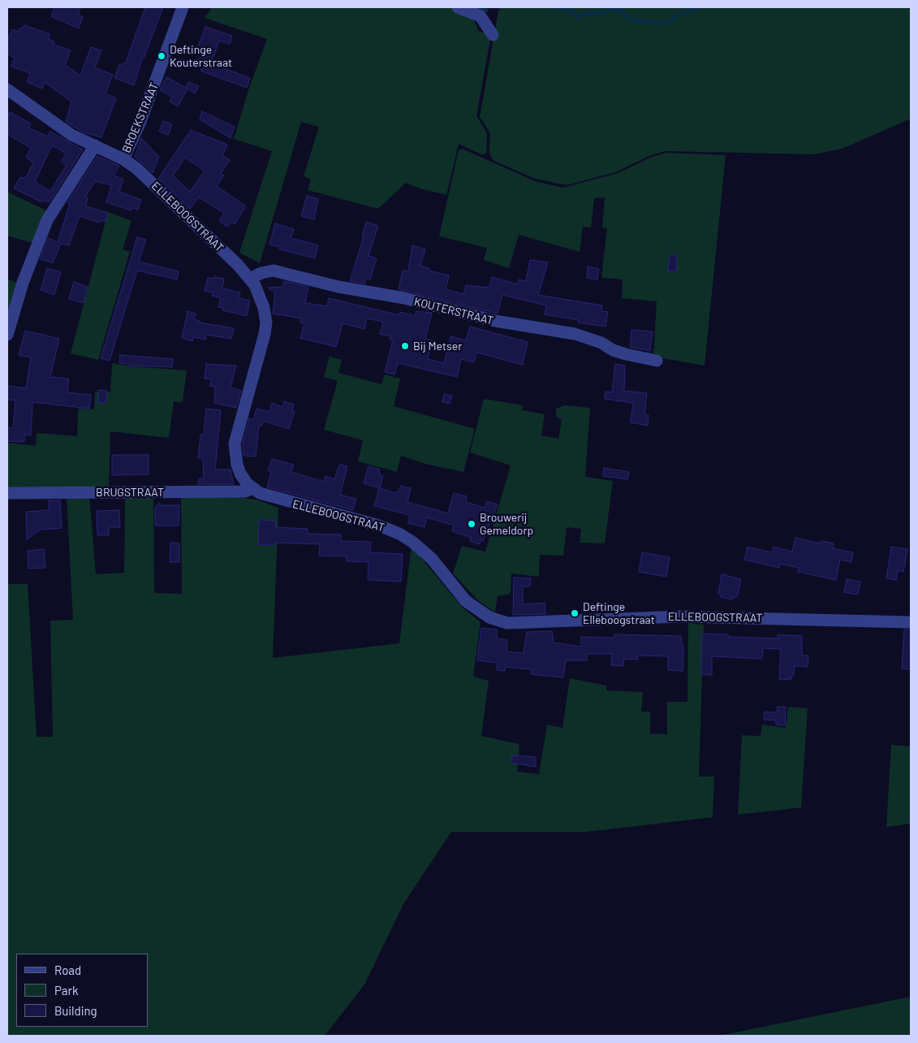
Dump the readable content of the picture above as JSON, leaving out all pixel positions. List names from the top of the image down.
{
  "streets": {
    "street": [
      "BROEKSTRAAT",
      "ELLEBOOGSTRAAT",
      "KOUTERSTRAAT",
      "BRUGSTRAAT"
    ]
  },
  "crossings": [
    ["BROEKSTRAAT", "ELLEBOOGSTRAAT"],
    ["ELLEBOOGSTRAAT", "KOUTERSTRAAT"],
    ["ELLEBOOGSTRAAT", "BRUGSTRAAT"]
  ],
  "places": [
    "Deftinge Kouterstraat",
    "Bij Metser",
    "Brouwerij Gemeldorp",
    "Deftinge Elleboogstraat"
  ],
  "legend": ["Road", "Park", "Building"]
}
